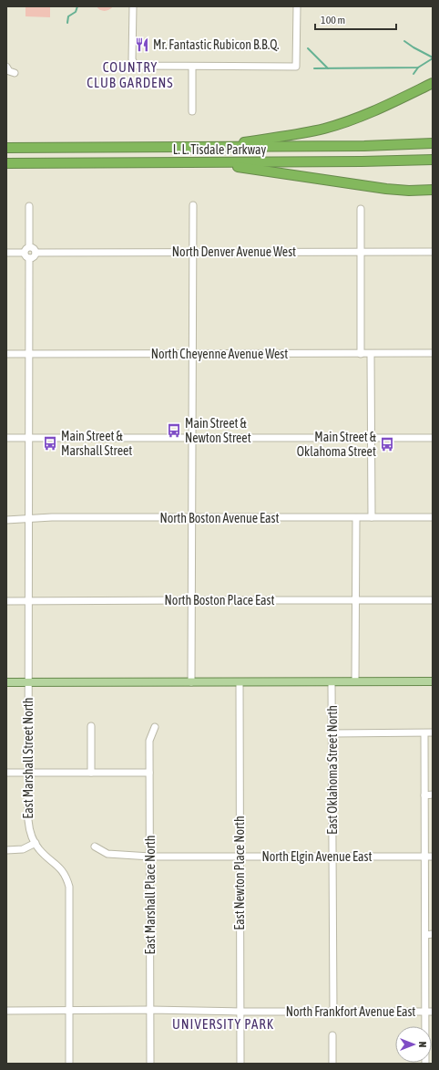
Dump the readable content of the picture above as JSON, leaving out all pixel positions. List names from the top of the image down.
{
  "streets": {
    "highway": ["L. L. Tisdale Parkway"],
    "street": [
      "North Denver Avenue West",
      "North Cheyenne Avenue West",
      "North Boston Avenue East",
      "North Boston Place East",
      "East Marshall Street North",
      "East Oklahoma Street North",
      "North Elgin Avenue East",
      "East Newton Place North",
      "East Marshall Place North",
      "North Frankfort Avenue East"
    ]
  },
  "crossings": [
    ["North Denver Avenue West", "East Marshall Street North"],
    ["North Cheyenne Avenue West", "East Marshall Street North"],
    ["North Boston Avenue East", "East Marshall Street North"],
    ["North Boston Place East", "East Marshall Street North"],
    ["East Marshall Street North", "North Frankfort Avenue East"],
    ["East Oklahoma Street North", "North Elgin Avenue East"],
    ["East Oklahoma Street North", "North Frankfort Avenue East"],
    ["North Elgin Avenue East", "East Newton Place North"],
    ["North Elgin Avenue East", "East Marshall Place North"],
    ["East Newton Place North", "North Frankfort Avenue East"],
    ["East Marshall Place North", "North Frankfort Avenue East"]
  ],
  "districts": ["COUNTRY CLUB GARDENS", "UNIVERSITY PARK"],
  "places": {
    "restaurant": ["Mr. Fantastic Rubicon B.B.Q."],
    "bus stop": ["Main Street & Newton Street", "Main Street & Marshall Street", "Main Street & Oklahoma Street"]
  },
  "scale_bar": "100 m",
  "north": "right"
}
